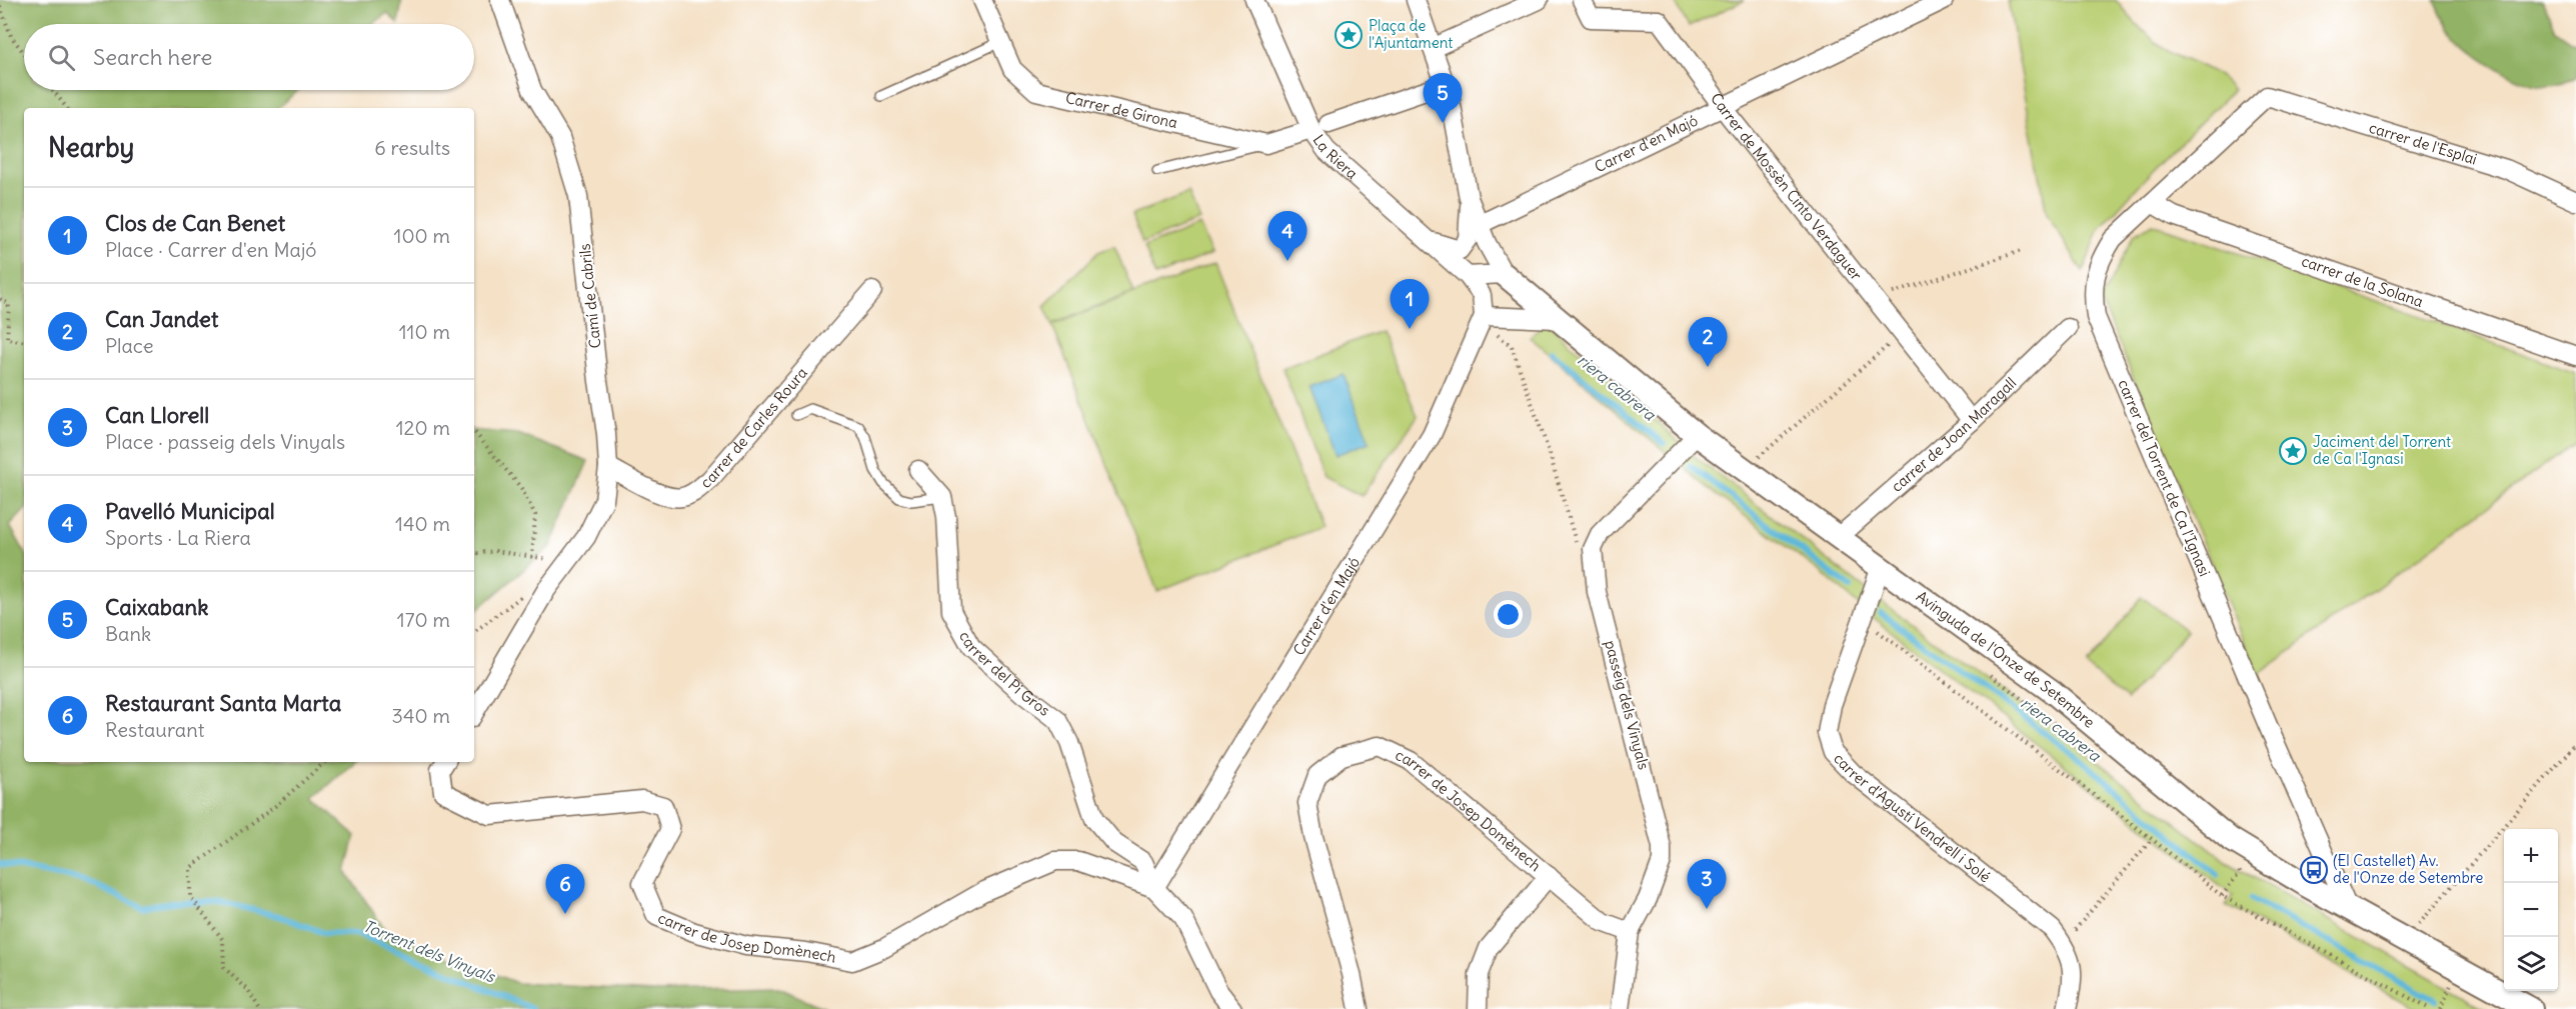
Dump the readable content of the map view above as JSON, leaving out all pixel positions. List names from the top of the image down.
{
  "streets": {
    "street": [
      "Carrer de Girona",
      "carrer de l'Esplai",
      "Carrer d'en Majó",
      "La Riera",
      "Carrer de Mossèn Cinto Verdaguer",
      "carrer de la Solana",
      "Camí de Cabrils",
      "carrer de Carles Roura",
      "carrer de Joan Maragall",
      "carrer del Torrent de Ca l'Ignasi",
      "Avinguda de l'Onze de Setembre",
      "carrer del Pi Gros",
      "passeig dels Vinyals",
      "carrer de Josep Domènech",
      "carrer d'Agustí Vendrell i Solé"
    ]
  },
  "crossings": [
    ["carrer de l'Esplai", "carrer del Torrent de Ca l'Ignasi"],
    ["Carrer d'en Majó", "La Riera"],
    ["Carrer d'en Majó", "Carrer de Mossèn Cinto Verdaguer"],
    ["Carrer d'en Majó", "carrer del Pi Gros"],
    ["Carrer d'en Majó", "carrer de Josep Domènech"],
    ["Carrer de Mossèn Cinto Verdaguer", "carrer de Joan Maragall"],
    ["carrer de la Solana", "carrer del Torrent de Ca l'Ignasi"],
    ["Camí de Cabrils", "carrer de Carles Roura"],
    ["carrer de Joan Maragall", "Avinguda de l'Onze de Setembre"],
    ["carrer del Torrent de Ca l'Ignasi", "Avinguda de l'Onze de Setembre"],
    ["Avinguda de l'Onze de Setembre", "carrer d'Agustí Vendrell i Solé"],
    ["carrer del Pi Gros", "carrer de Josep Domènech"],
    ["passeig dels Vinyals", "carrer de Josep Domènech"]
  ],
  "water": ["riera cabrera", "Torrent dels Vinyals"],
  "places": {
    "place": ["Plaça de l'Ajuntament", "Jaciment del Torrent de Ca l'Ignasi"],
    "bus stop": ["(El Castellet) Av. de l'Onze de Setembre"]
  },
  "page": {
    "search": "Search here",
    "pins": [
      "5",
      "4",
      "1",
      "2",
      "3",
      "6"
    ],
    "heading": ["Nearby", "6 results"],
    "list": [
      {
        "mark": "1",
        "name": "Clos de Can Benet",
        "note": "Place · Carrer d'en Majó",
        "value": "100 m"
      },
      {
        "mark": "2",
        "name": "Can Jandet",
        "note": "Place",
        "value": "110 m"
      },
      {
        "mark": "3",
        "name": "Can Llorell",
        "note": "Place · passeig dels Vinyals",
        "value": "120 m"
      },
      {
        "mark": "4",
        "name": "Pavelló Municipal",
        "note": "Sports · La Riera",
        "value": "140 m"
      },
      {
        "mark": "5",
        "name": "Caixabank",
        "note": "Bank",
        "value": "170 m"
      },
      {
        "mark": "6",
        "name": "Restaurant Santa Marta",
        "note": "Restaurant",
        "value": "340 m"
      }
    ],
    "map_buttons": ["+", "−"]
  }
}
